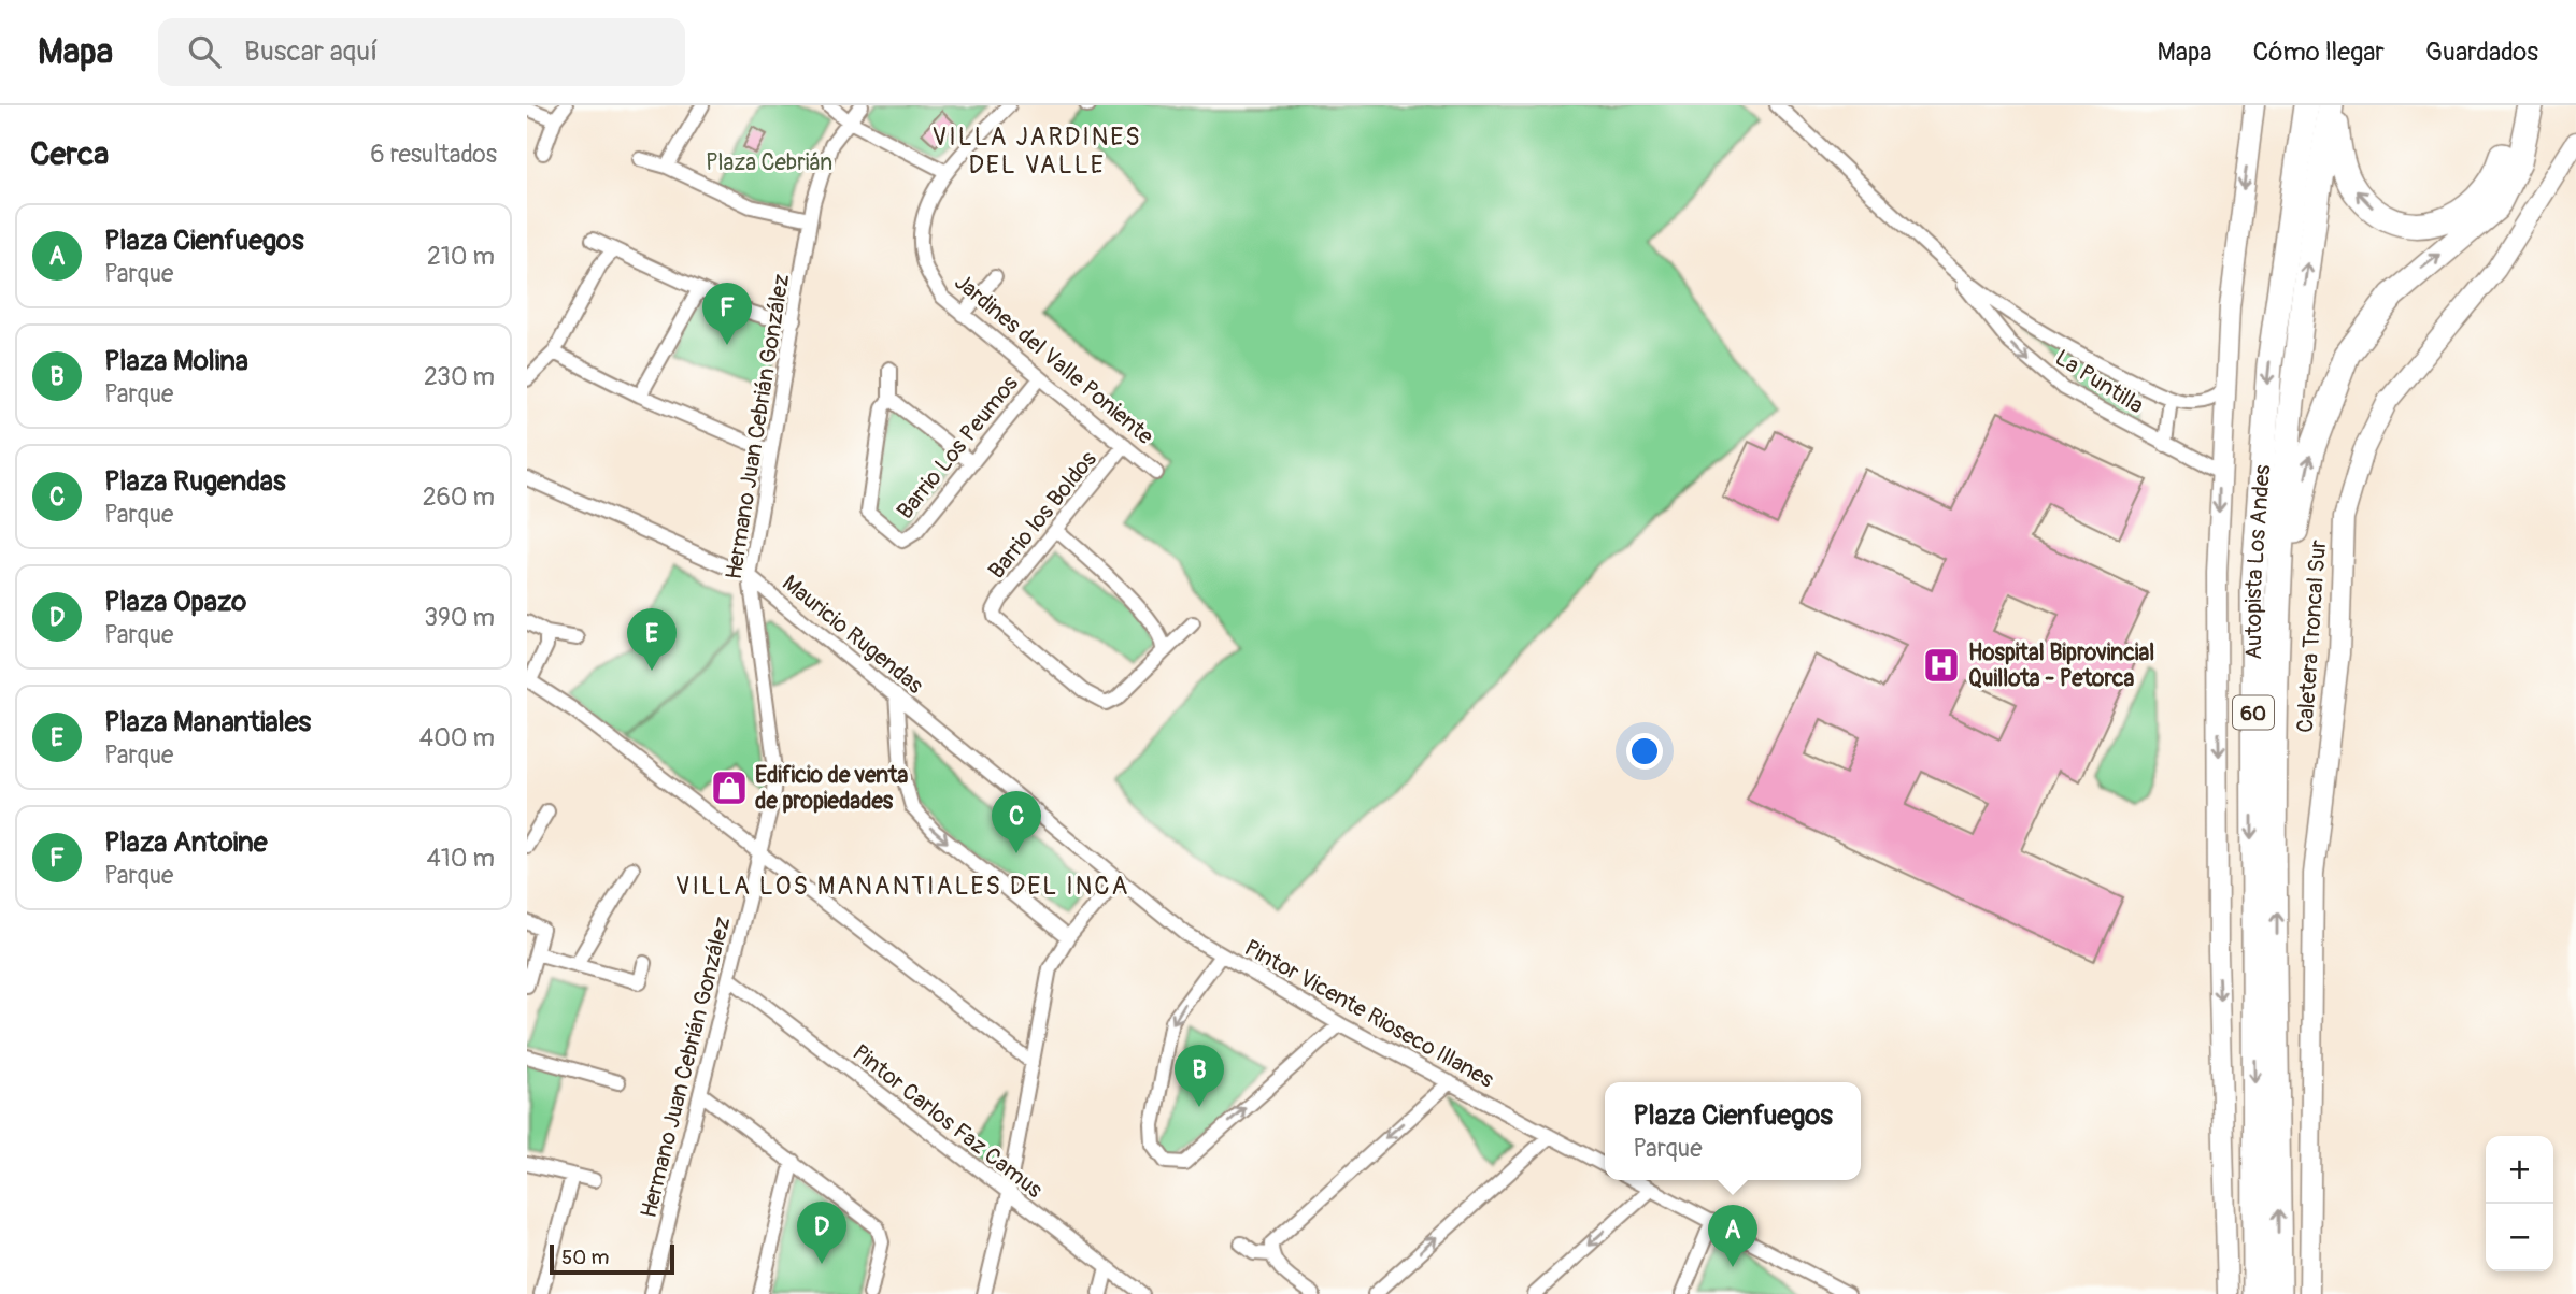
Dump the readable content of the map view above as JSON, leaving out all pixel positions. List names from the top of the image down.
{
  "streets": {
    "highway": ["Autopista Los Andes", "60"],
    "street": [
      "Jardines del Valle Poniente",
      "La Puntilla",
      "Hermano Juan Cebrián González",
      "Barrio Los Peumos",
      "Barrio los Boldos",
      "Mauricio Rugendas",
      "Caletera Troncal Sur",
      "Pintor Vicente Rioseco Illanes",
      "Pintor Carlos Faz Camus"
    ]
  },
  "crossings": [
    ["Jardines del Valle Poniente", "Barrio Los Peumos"],
    ["Jardines del Valle Poniente", "Barrio los Boldos"],
    ["Hermano Juan Cebrián González", "Mauricio Rugendas"],
    ["Hermano Juan Cebrián González", "Pintor Carlos Faz Camus"],
    ["Mauricio Rugendas", "Pintor Vicente Rioseco Illanes"]
  ],
  "districts": ["VILLA JARDINES DEL VALLE", "VILLA LOS MANANTIALES DEL INCA"],
  "parks": ["Plaza Cebrián"],
  "places": {
    "hospital": ["Hospital Biprovincial Quillota - Petorca"],
    "shop": ["Edificio de venta de propiedades"]
  },
  "scale_bar": "50 m",
  "page": {
    "header": "Mapa",
    "search": "Buscar aquí",
    "nav": ["Mapa", "Cómo llegar", "Guardados"],
    "heading": ["Cerca", "6 resultados"],
    "list": [
      {
        "mark": "A",
        "name": "Plaza Cienfuegos",
        "note": "Parque",
        "value": "210 m"
      },
      {
        "mark": "B",
        "name": "Plaza Molina",
        "note": "Parque",
        "value": "230 m"
      },
      {
        "mark": "C",
        "name": "Plaza Rugendas",
        "note": "Parque",
        "value": "260 m"
      },
      {
        "mark": "D",
        "name": "Plaza Opazo",
        "note": "Parque",
        "value": "390 m"
      },
      {
        "mark": "E",
        "name": "Plaza Manantiales",
        "note": "Parque",
        "value": "400 m"
      },
      {
        "mark": "F",
        "name": "Plaza Antoine",
        "note": "Parque",
        "value": "410 m"
      }
    ],
    "pins": [
      "F",
      "E",
      "C",
      "B",
      "D",
      "A"
    ],
    "popup": ["Plaza Cienfuegos", "Parque"],
    "map_buttons": ["+", "−"],
    "scale": "50 m"
  }
}
